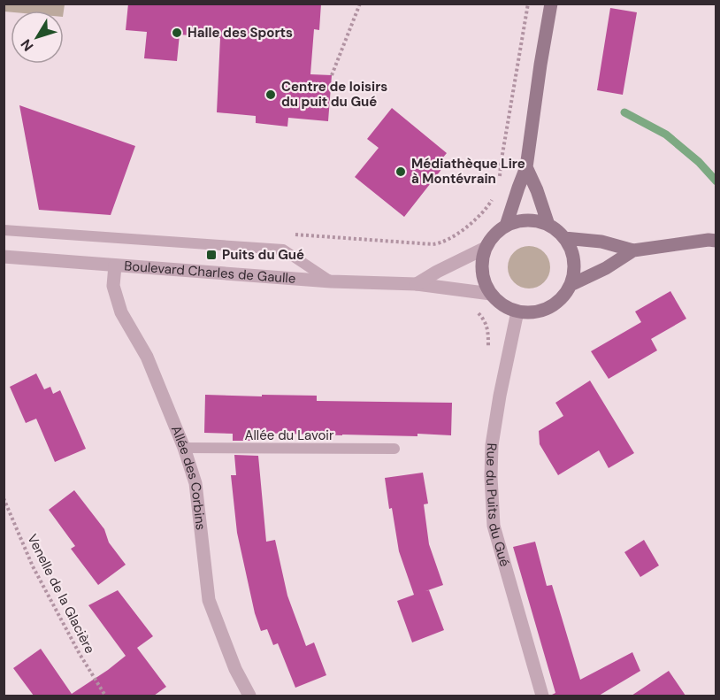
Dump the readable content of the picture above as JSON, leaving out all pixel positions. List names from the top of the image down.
{
  "streets": {
    "street": ["Boulevard Charles de Gaulle", "Allée des Corbins", "Rue du Puits du Gué"],
    "lane": ["Allée du Lavoir"],
    "path": ["Venelle de la Glacière"]
  },
  "crossings": [
    ["Boulevard Charles de Gaulle", "Allée des Corbins"],
    ["Boulevard Charles de Gaulle", "Rue du Puits du Gué"],
    ["Allée du Lavoir", "Allée des Corbins"]
  ],
  "places": {
    "other": ["Halle des Sports", "Centre de loisirs du puit du Gué", "Médiathèque Lire à Montévrain"],
    "transit": ["Puits du Gué"]
  },
  "north": "bottom left"
}
